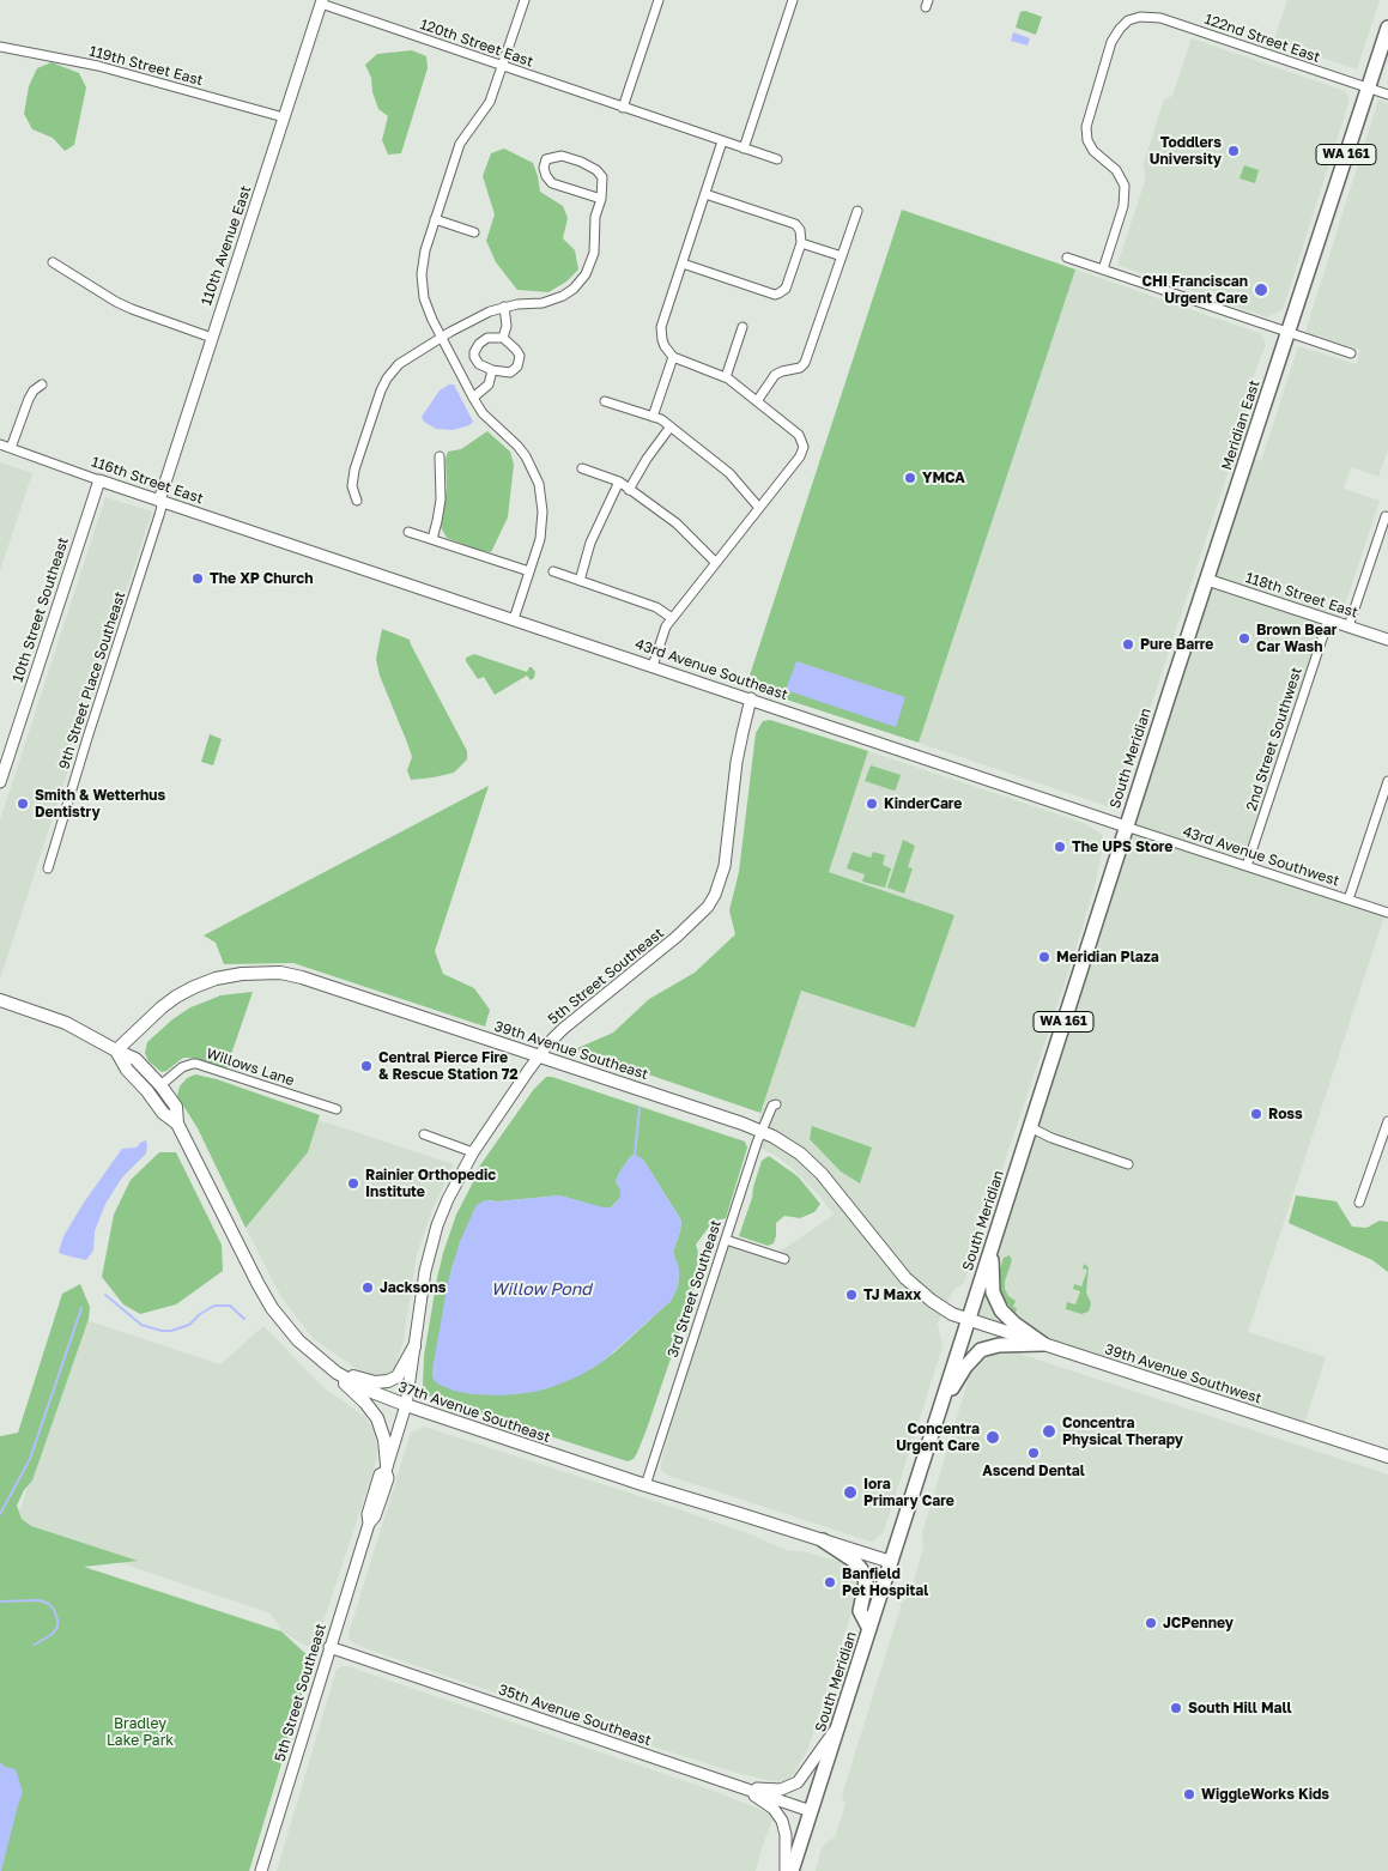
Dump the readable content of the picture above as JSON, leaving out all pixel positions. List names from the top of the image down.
{
  "streets": {
    "main road": [
      "WA 161",
      "Meridian East",
      "South Meridian",
      "39th Avenue Southeast",
      "39th Avenue Southwest",
      "37th Avenue Southeast"
    ],
    "street": [
      "122nd Street East",
      "120th Street East",
      "119th Street East",
      "110th Avenue East",
      "116th Street East",
      "118th Street East",
      "10th Street Southeast",
      "43rd Avenue Southeast",
      "9th Street Place Southeast",
      "2nd Street Southwest",
      "43rd Avenue Southwest",
      "5th Street Southeast",
      "Willows Lane",
      "3rd Street Southeast",
      "35th Avenue Southeast"
    ]
  },
  "crossings": [
    ["122nd Street East", "WA 161"],
    ["122nd Street East", "Meridian East"],
    ["120th Street East", "110th Avenue East"],
    ["119th Street East", "110th Avenue East"],
    ["WA 161", "Meridian East"],
    ["110th Avenue East", "116th Street East"],
    ["110th Avenue East", "9th Street Place Southeast"],
    ["Meridian East", "118th Street East"],
    ["Meridian East", "South Meridian"],
    ["116th Street East", "10th Street Southeast"],
    ["116th Street East", "43rd Avenue Southeast"],
    ["116th Street East", "9th Street Place Southeast"],
    ["118th Street East", "2nd Street Southwest"],
    ["118th Street East", "South Meridian"],
    ["43rd Avenue Southeast", "South Meridian"],
    ["43rd Avenue Southeast", "43rd Avenue Southwest"],
    ["43rd Avenue Southeast", "5th Street Southeast"],
    ["2nd Street Southwest", "43rd Avenue Southwest"],
    ["South Meridian", "43rd Avenue Southwest"],
    ["South Meridian", "39th Avenue Southeast"],
    ["South Meridian", "39th Avenue Southwest"],
    ["South Meridian", "37th Avenue Southeast"],
    ["South Meridian", "35th Avenue Southeast"],
    ["5th Street Southeast", "39th Avenue Southeast"],
    ["5th Street Southeast", "37th Avenue Southeast"],
    ["5th Street Southeast", "35th Avenue Southeast"],
    ["39th Avenue Southeast", "3rd Street Southeast"],
    ["39th Avenue Southeast", "39th Avenue Southwest"],
    ["39th Avenue Southeast", "37th Avenue Southeast"],
    ["Willows Lane", "37th Avenue Southeast"],
    ["3rd Street Southeast", "37th Avenue Southeast"]
  ],
  "water": ["Willow Pond"],
  "parks": ["Bradley Lake Park"],
  "places": [
    "Toddlers University",
    "CHI Franciscan Urgent Care",
    "YMCA",
    "The XP Church",
    "Brown Bear Car Wash",
    "Pure Barre",
    "Smith & Wetterhus Dentistry",
    "KinderCare",
    "The UPS Store",
    "Meridian Plaza",
    "Central Pierce Fire & Rescue Station 72",
    "Ross",
    "Rainier Orthopedic Institute",
    "Jacksons",
    "TJ Maxx",
    "Concentra Physical Therapy",
    "Concentra Urgent Care",
    "Ascend Dental",
    "Iora Primary Care",
    "Banfield Pet Hospital",
    "JCPenney",
    "South Hill Mall",
    "WiggleWorks Kids"
  ]
}
